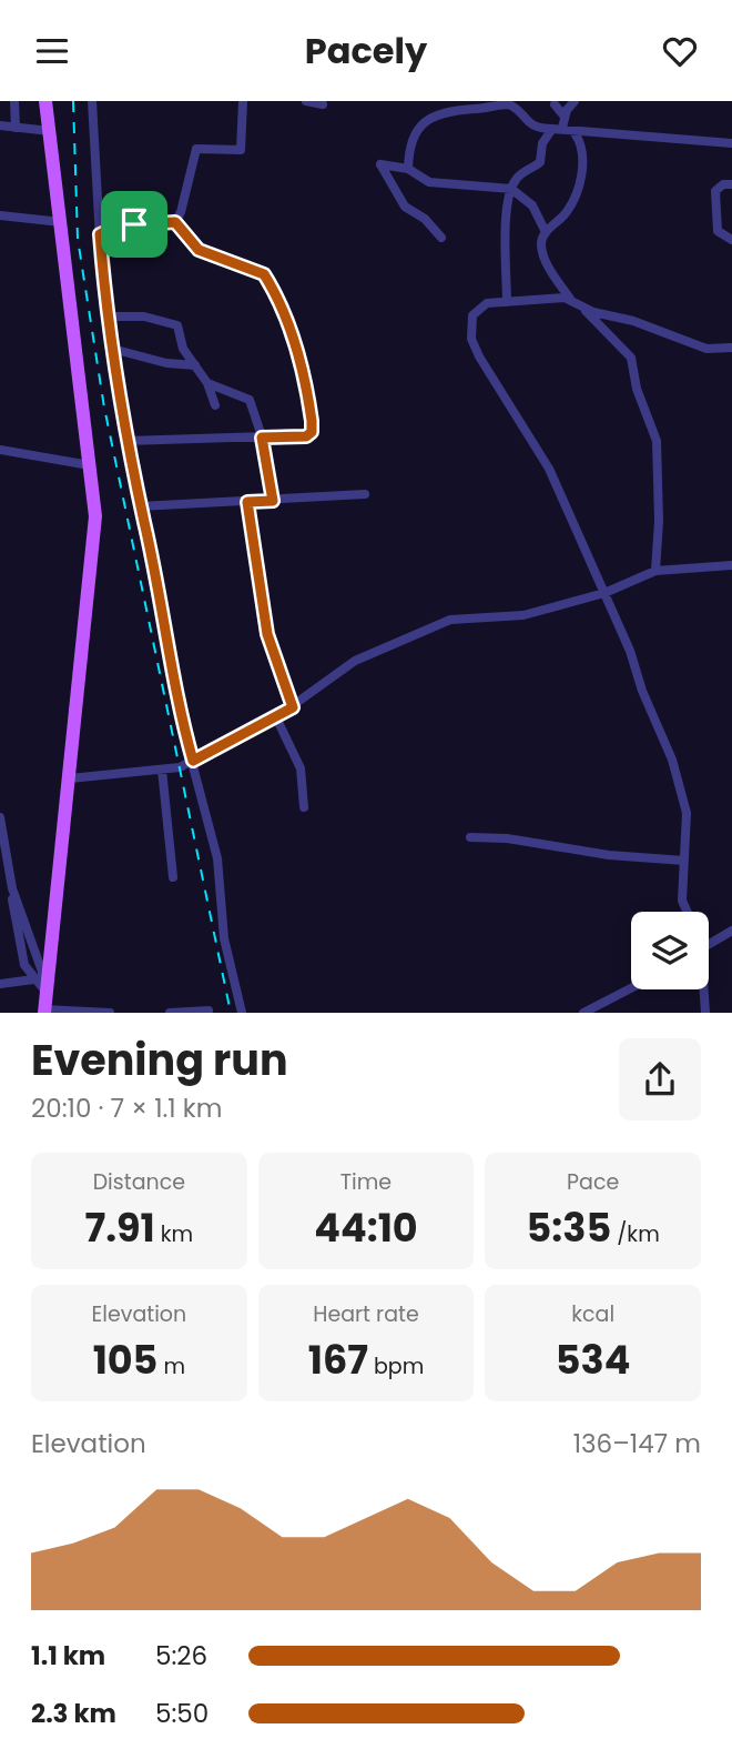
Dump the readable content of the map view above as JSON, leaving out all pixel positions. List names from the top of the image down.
{
  "page": {
    "header": "Pacely",
    "heading": ["Evening run", "20:10 · 7 × 1.1 km"],
    "stats": [
      ["Distance", "7.91 km"],
      ["Time", "44:10"],
      ["Pace", "5:35 /km"],
      ["Elevation", "105 m"],
      ["Heart rate", "167 bpm"],
      ["kcal", "534"]
    ],
    "chart": ["Elevation", "136–147 m"],
    "list": [
      {
        "name": "1.1 km",
        "note": "5:26"
      },
      {
        "name": "2.3 km",
        "note": "5:50"
      }
    ]
  }
}
